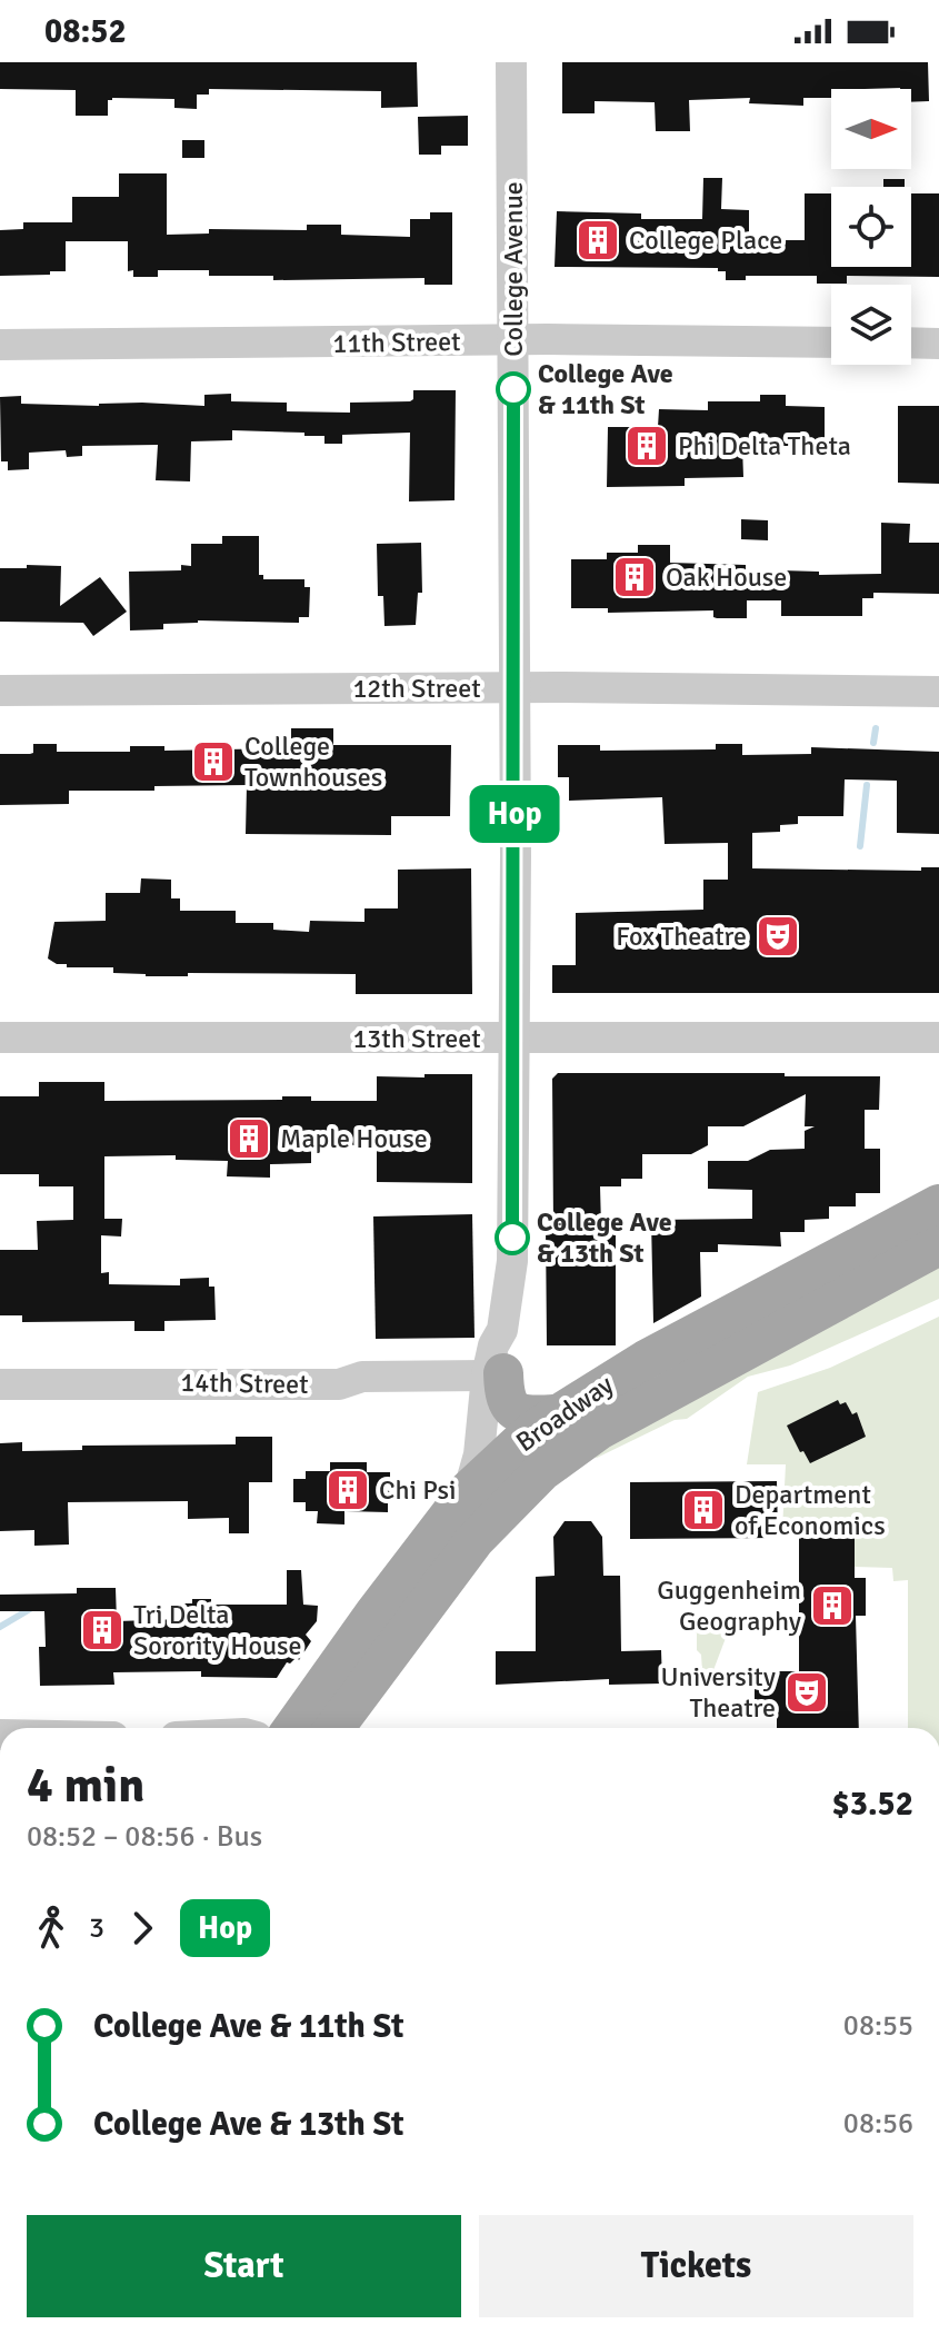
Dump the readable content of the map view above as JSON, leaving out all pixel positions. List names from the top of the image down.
{
  "streets": {
    "main road": ["Broadway"],
    "street": [
      "College Avenue",
      "11th Street",
      "12th Street",
      "13th Street",
      "14th Street"
    ]
  },
  "crossings": [
    ["College Avenue", "11th Street"],
    ["College Avenue", "12th Street"],
    ["College Avenue", "13th Street"],
    ["College Avenue", "14th Street"],
    ["College Avenue", "Broadway"]
  ],
  "places": {
    "building": [
      "College Place",
      "Phi Delta Theta",
      "Oak House",
      "College Townhouses",
      "Maple House",
      "Chi Psi",
      "Department of Economics",
      "Guggenheim Geography",
      "Tri Delta Sorority House"
    ],
    "other": ["College Ave & 11th St", "College Ave & 13th St"],
    "theatre": ["Fox Theatre", "University Theatre"]
  },
  "lines": ["bus line Hop"],
  "north": "right",
  "page": {
    "status": "08:52",
    "on_map": "Hop",
    "heading": ["4 min", "08:52 – 08:56 · Bus", "$3.52"],
    "legs": ["3", "Hop"],
    "list": [
      {
        "name": "College Ave & 11th St",
        "value": "08:55"
      },
      {
        "name": "College Ave & 13th St",
        "value": "08:56"
      }
    ],
    "buttons": ["Start", "Tickets"]
  }
}
